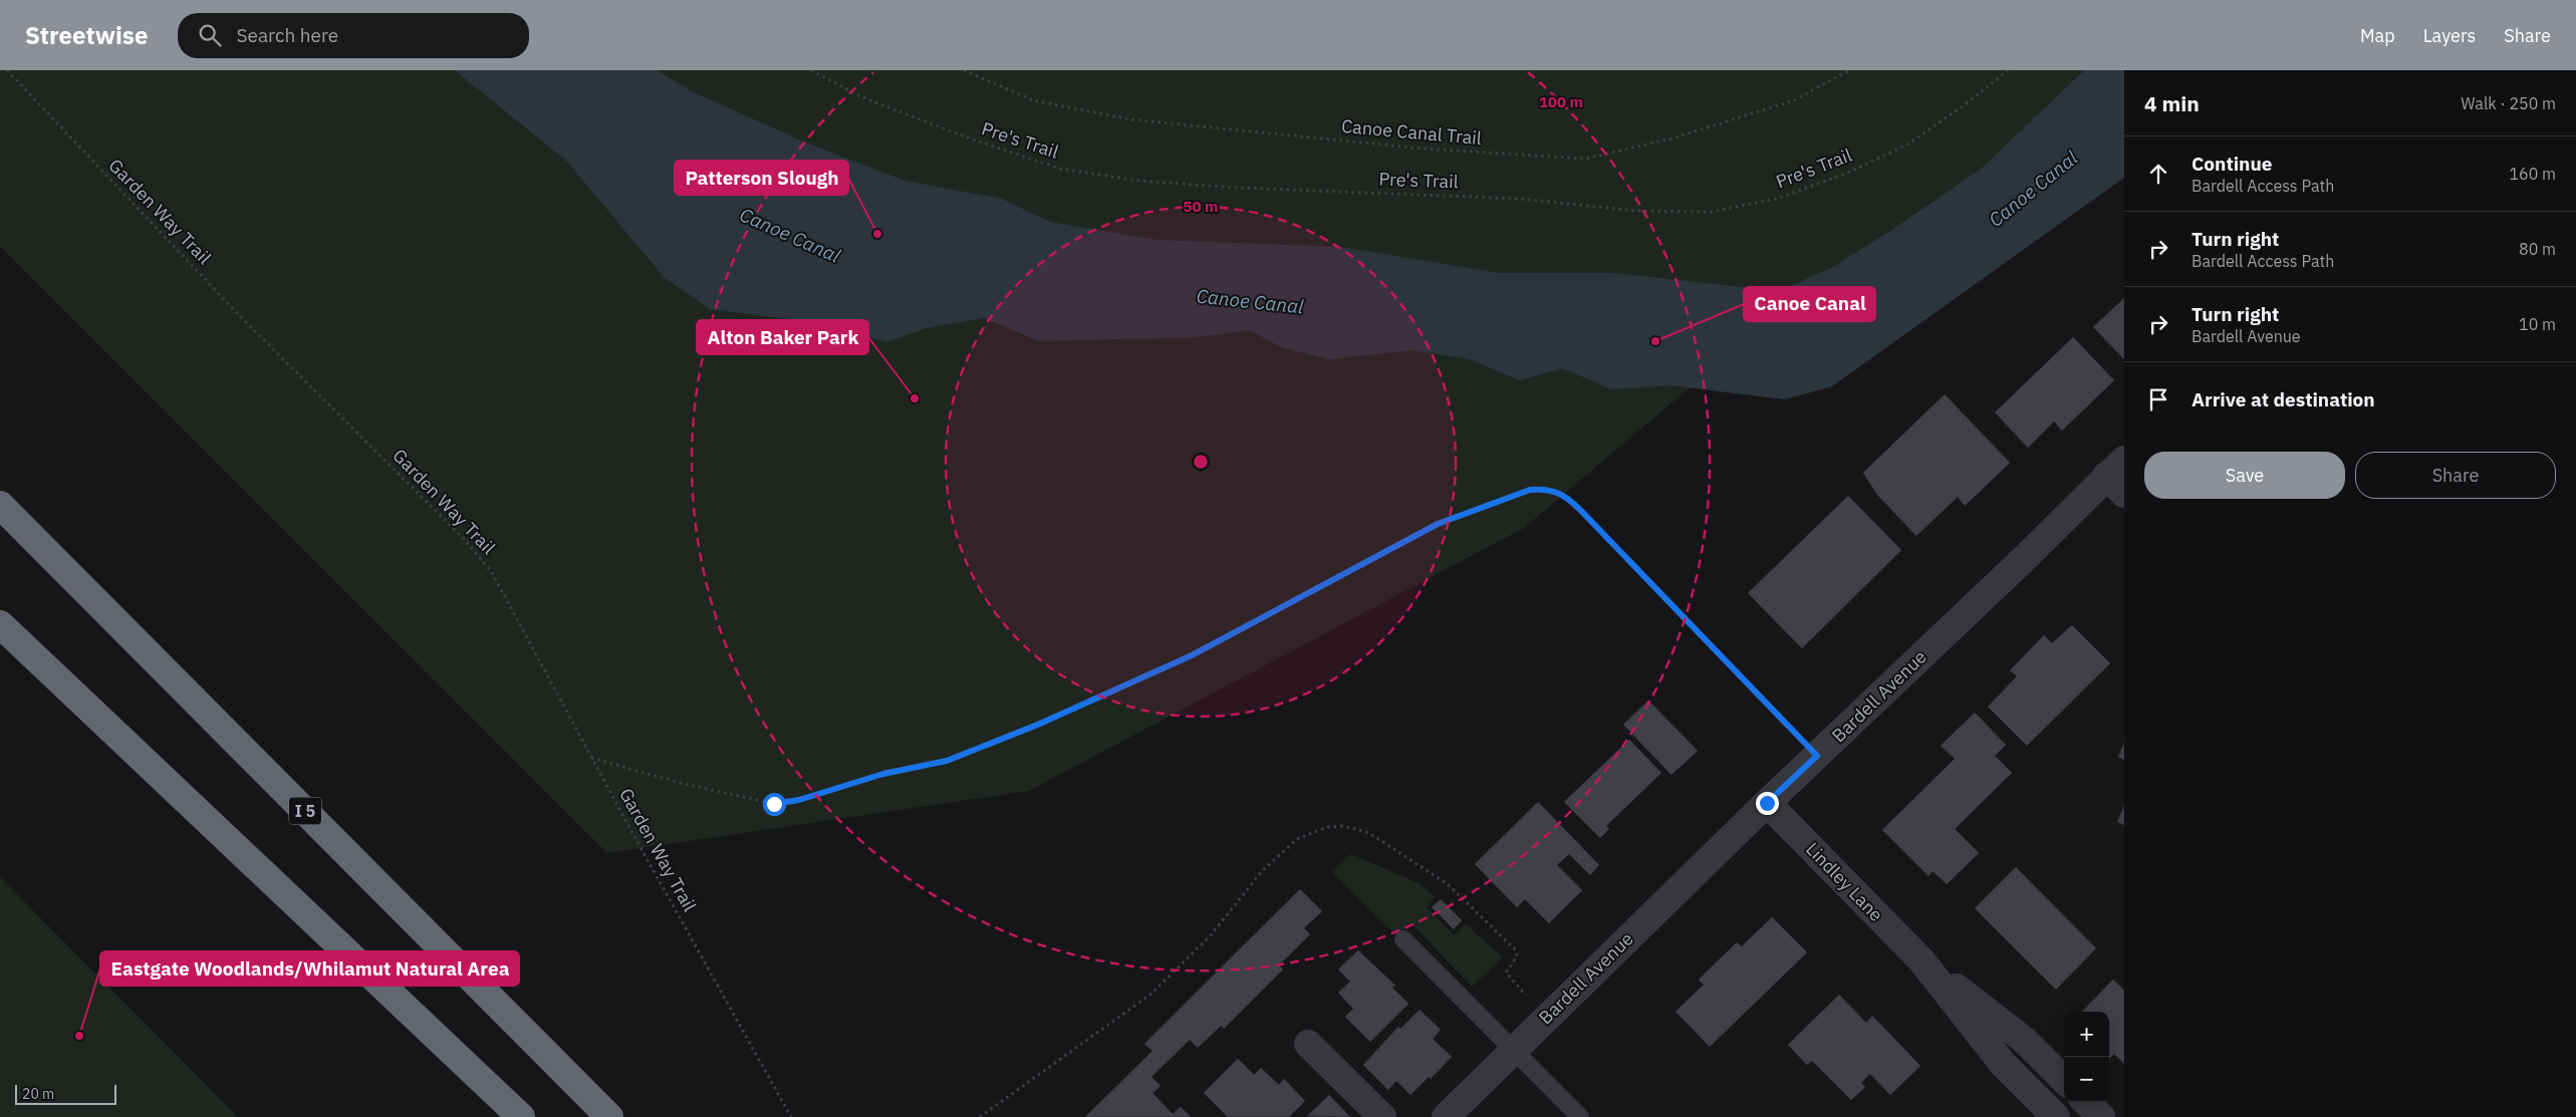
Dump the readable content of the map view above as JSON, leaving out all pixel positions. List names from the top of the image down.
{
  "streets": {
    "highway": ["I 5"],
    "street": ["Bardell Avenue", "Lindley Lane"],
    "path": ["Canoe Canal Trail", "Pre's Trail", "Garden Way Trail"]
  },
  "crossings": [
    ["Bardell Avenue", "Lindley Lane"]
  ],
  "water": ["Canoe Canal"],
  "places": [
    "Patterson Slough",
    "Canoe Canal",
    "Alton Baker Park",
    "Eastgate Woodlands/Whilamut Natural Area"
  ],
  "scale_bar": "20 m",
  "page": {
    "header": "Streetwise",
    "search": "Search here",
    "nav": ["Map", "Layers", "Share"],
    "heading": ["4 min", "Walk · 250 m"],
    "list": [
      ["Continue", "Bardell Access Path", "160 m"],
      ["Turn right", "Bardell Access Path", "80 m"],
      ["Turn right", "Bardell Avenue", "10 m"],
      "Arrive at destination"
    ],
    "buttons": ["Save", "Share"],
    "map_buttons": ["+", "−"],
    "scale": "20 m"
  },
  "rings": ["100 m", "50 m"]
}
